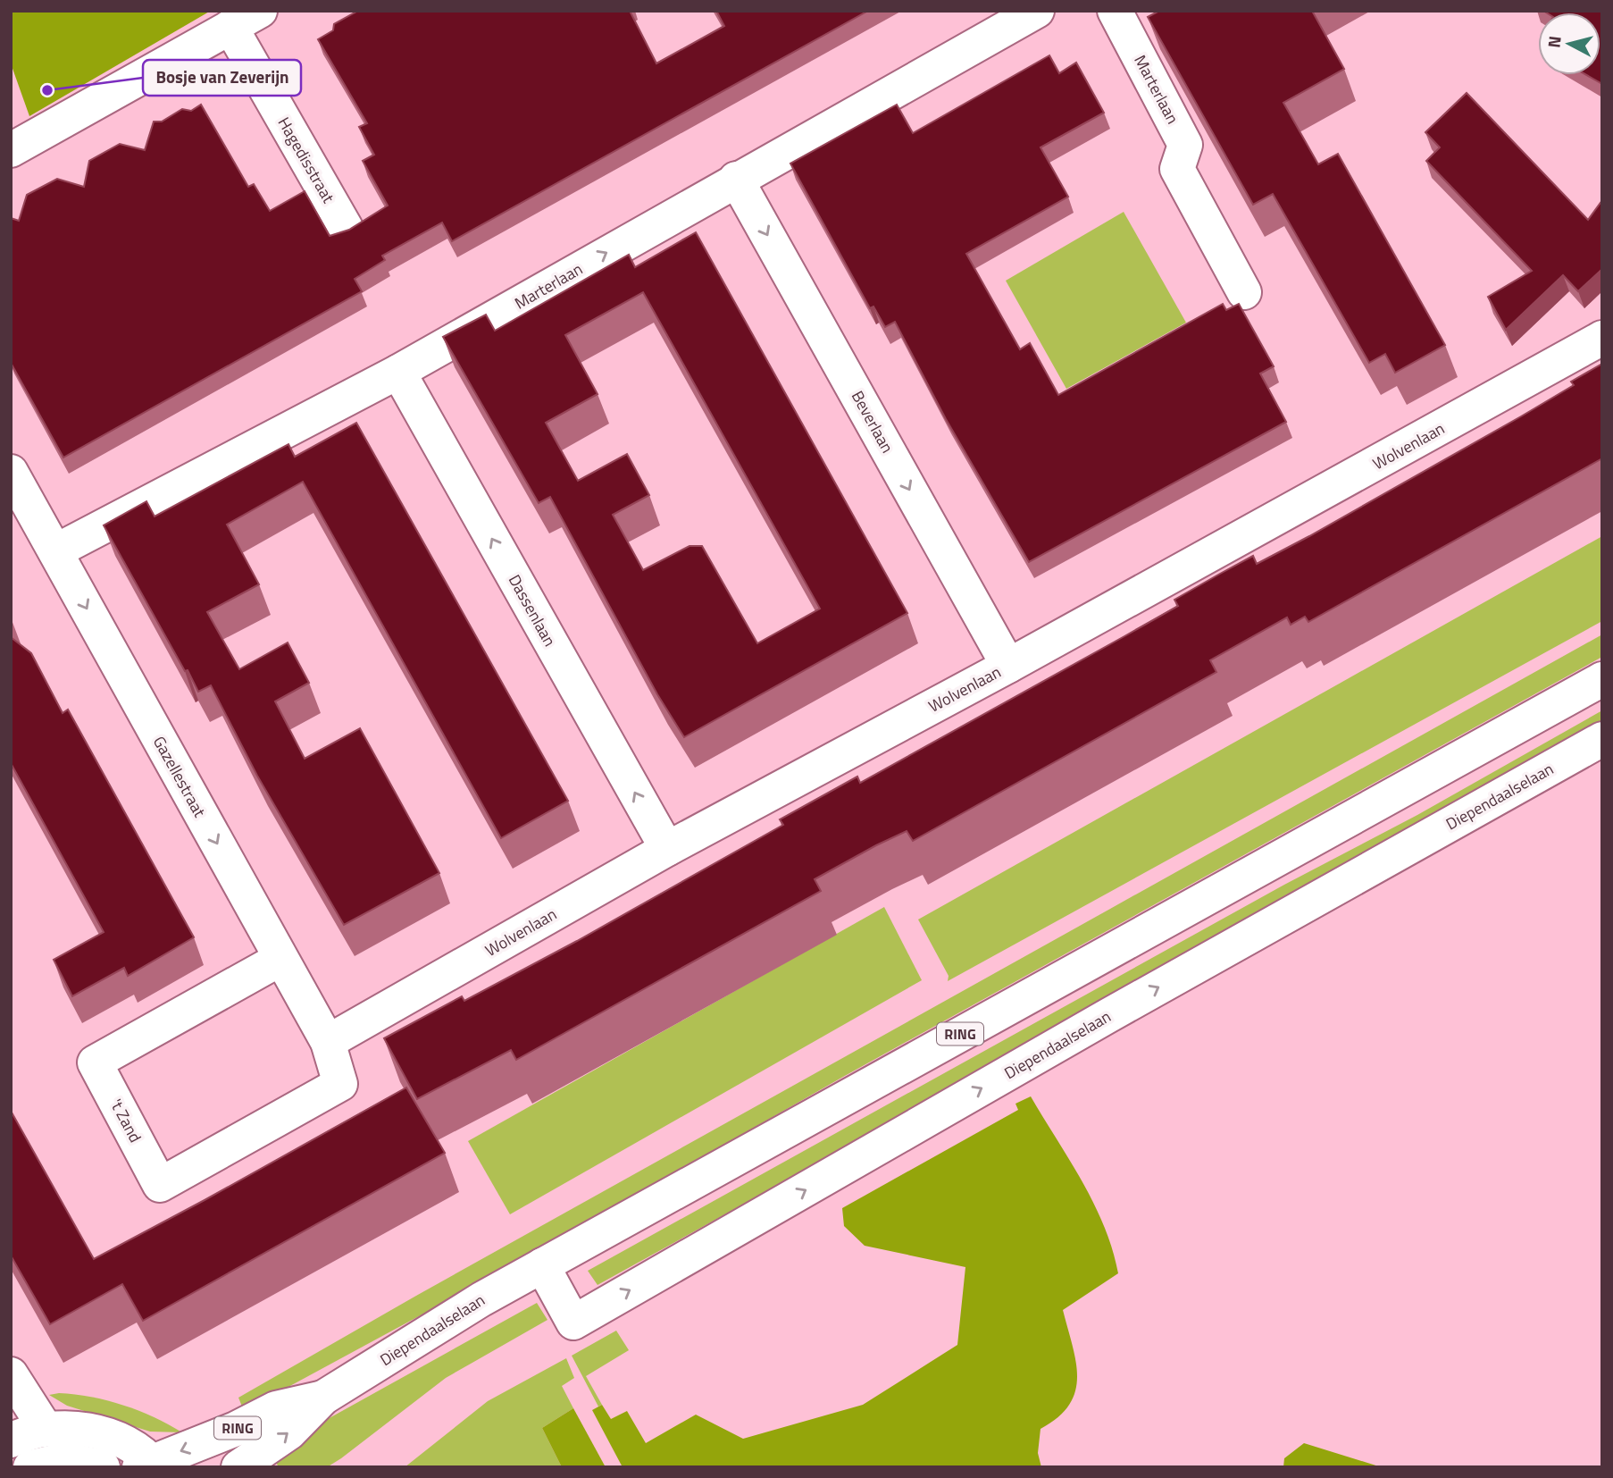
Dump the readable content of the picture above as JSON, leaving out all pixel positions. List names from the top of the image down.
{
  "streets": {
    "street": [
      "Marterlaan",
      "Hagedisstraat",
      "Beverlaan",
      "Wolvenlaan",
      "Dassenlaan",
      "Gazellestraat",
      "Diependaalselaan",
      "RING",
      "'t Zand"
    ]
  },
  "crossings": [
    ["Marterlaan", "Beverlaan"],
    ["Marterlaan", "Dassenlaan"],
    ["Marterlaan", "Gazellestraat"],
    ["Beverlaan", "Wolvenlaan"],
    ["Wolvenlaan", "Dassenlaan"],
    ["Wolvenlaan", "Gazellestraat"],
    ["Gazellestraat", "'t Zand"],
    ["Diependaalselaan", "RING"]
  ],
  "one_way": ["Beverlaan", "Dassenlaan", "Gazellestraat"],
  "places": ["Bosje van Zeverijn"],
  "north": "left"
}
